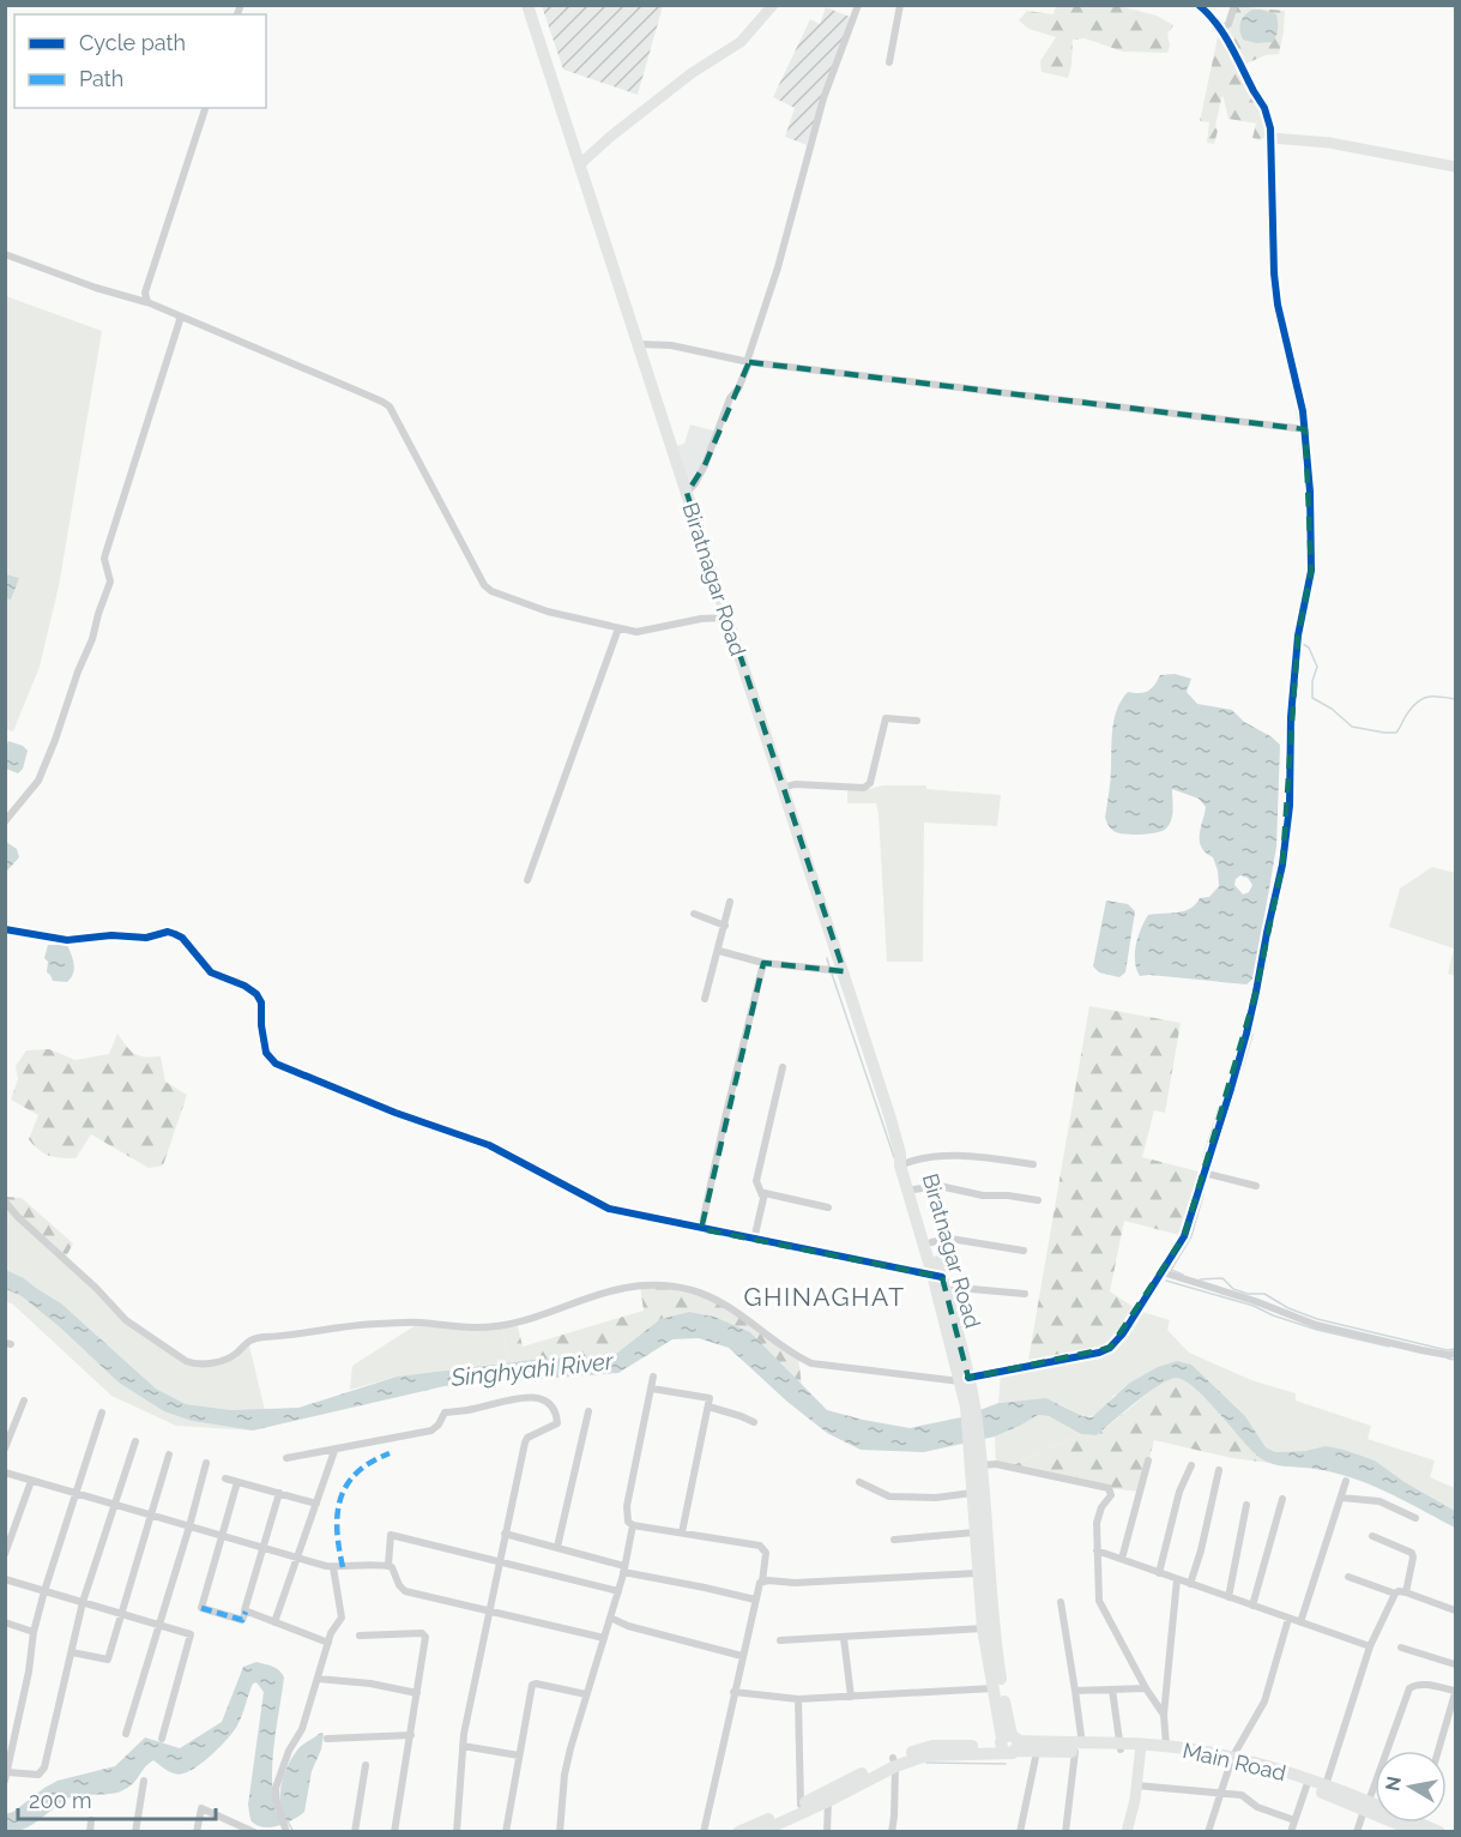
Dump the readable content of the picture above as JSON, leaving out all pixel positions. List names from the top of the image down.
{
  "streets": {
    "main road": ["Biratnagar Road", "Main Road"]
  },
  "crossings": [
    ["Biratnagar Road", "Main Road"]
  ],
  "districts": ["GHINAGHAT"],
  "water": ["Singhyahi River"],
  "legend": ["Cycle path", "Path"],
  "scale_bar": "200 m",
  "north": "left"
}
